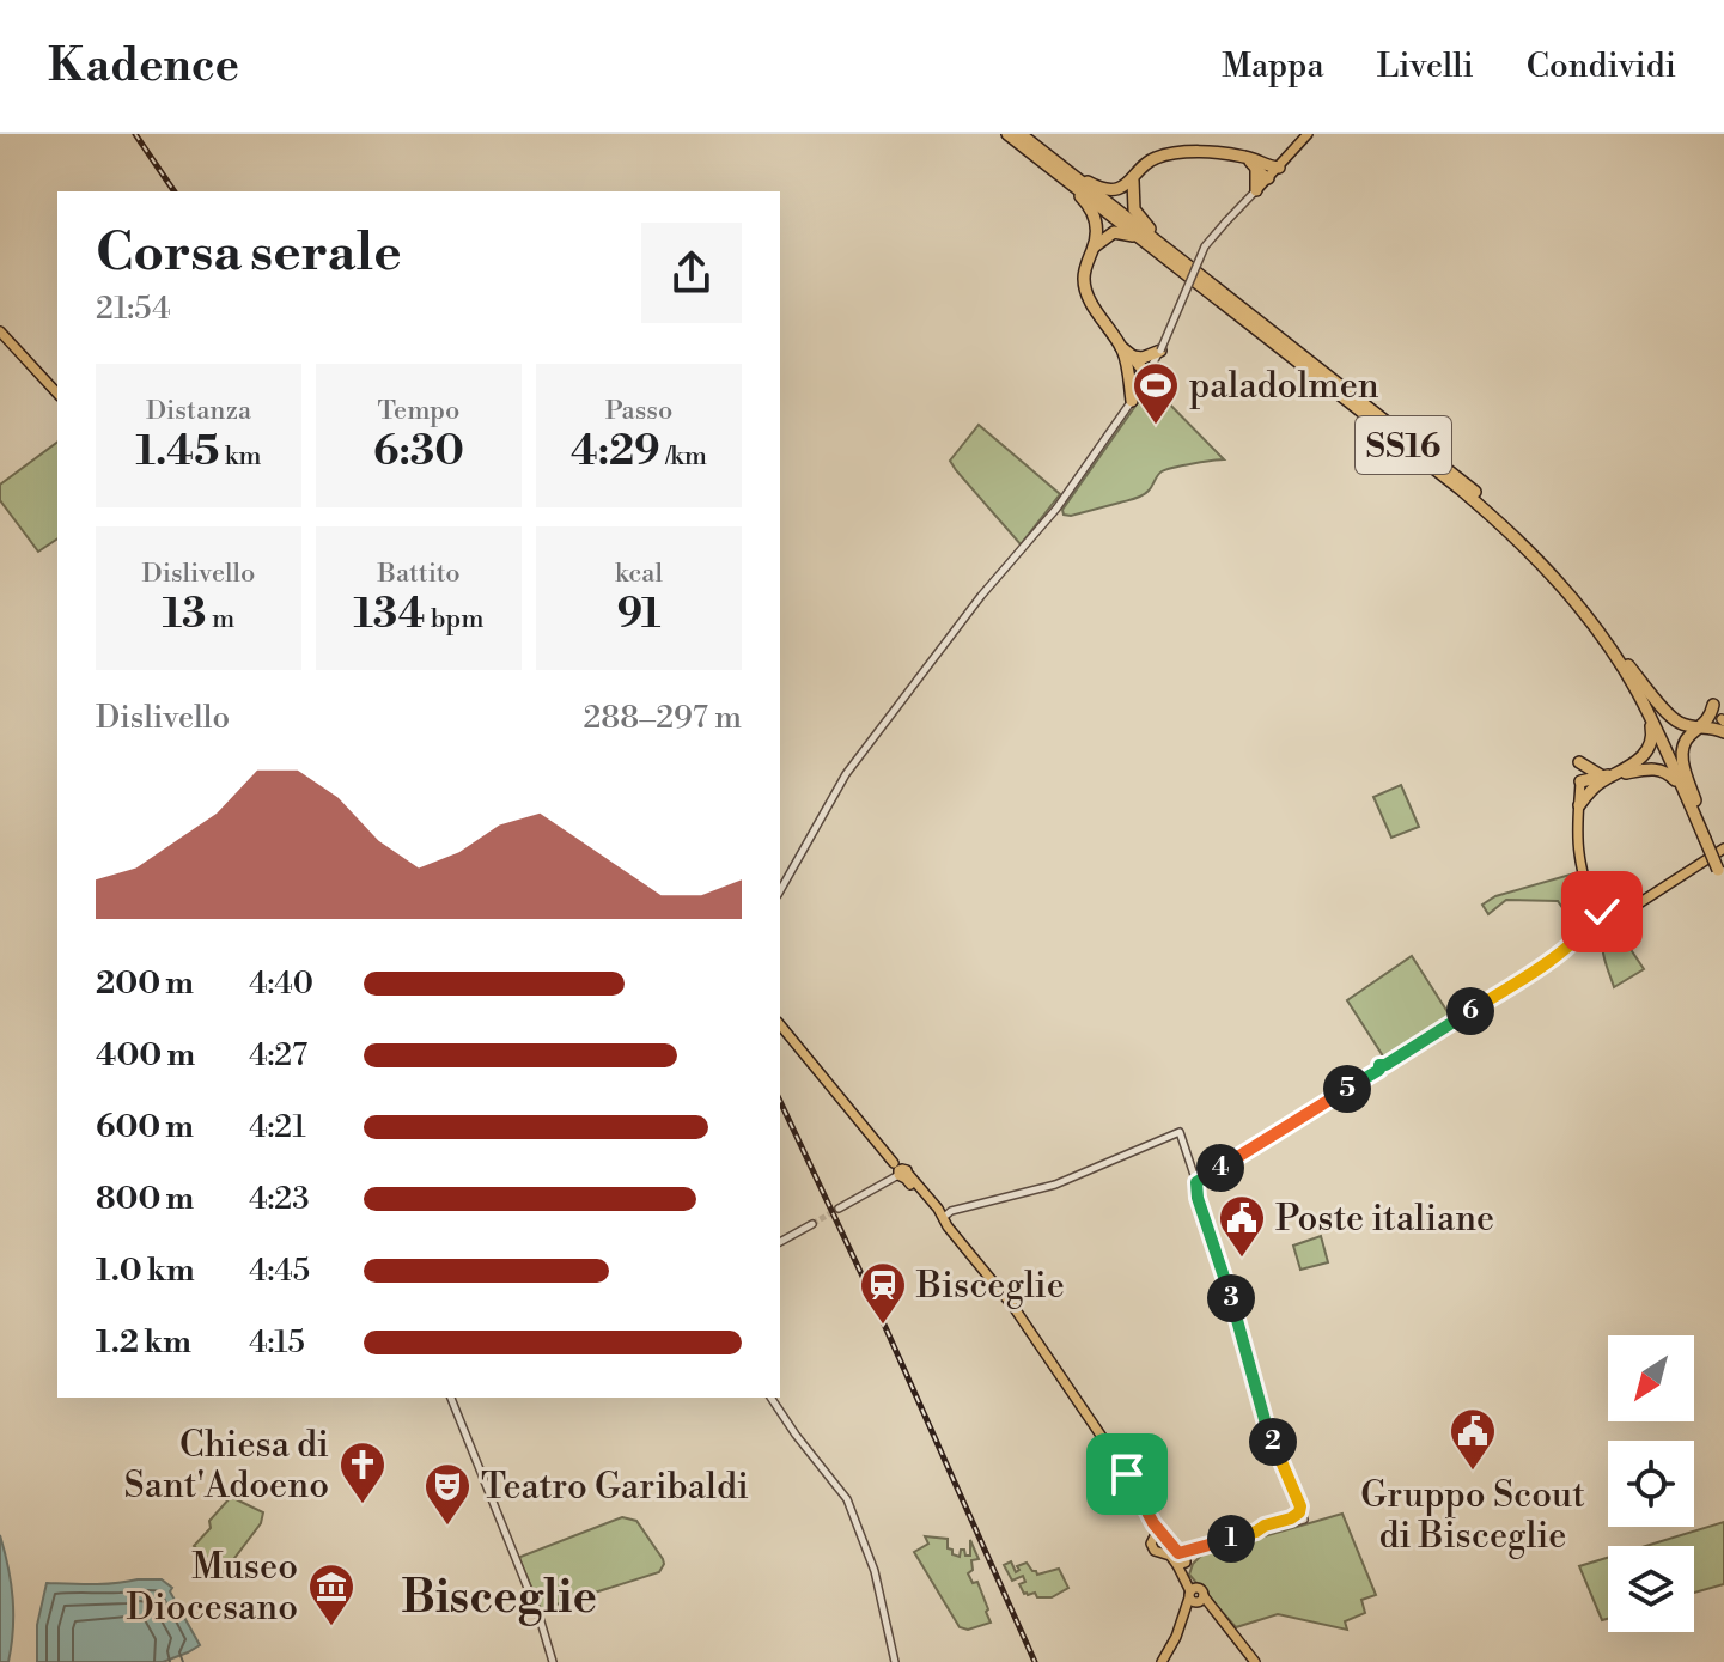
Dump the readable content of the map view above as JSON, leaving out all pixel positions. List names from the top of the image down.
{
  "streets": {
    "highway": ["SS16"]
  },
  "districts": ["Bisceglie"],
  "places": {
    "sports": ["paladolmen"],
    "public building": ["Poste italiane", "Gruppo Scout di Bisceglie"],
    "station": ["Bisceglie"],
    "church": ["Chiesa di Sant'Adoeno"],
    "theatre": ["Teatro Garibaldi"],
    "museum": ["Museo Diocesano"]
  },
  "north": "bottom left",
  "page": {
    "header": "Kadence",
    "nav": ["Mappa", "Livelli", "Condividi"],
    "heading": ["Corsa serale", "21:54"],
    "stats": [
      ["Distanza", "1.45 km"],
      ["Tempo", "6:30"],
      ["Passo", "4:29 /km"],
      ["Dislivello", "13 m"],
      ["Battito", "134 bpm"],
      ["kcal", "91"]
    ],
    "chart": ["Dislivello", "288–297 m"],
    "list": [
      {
        "name": "200 m",
        "note": "4:40"
      },
      {
        "name": "400 m",
        "note": "4:27"
      },
      {
        "name": "600 m",
        "note": "4:21"
      },
      {
        "name": "800 m",
        "note": "4:23"
      },
      {
        "name": "1.0 km",
        "note": "4:45"
      },
      {
        "name": "1.2 km",
        "note": "4:15"
      }
    ],
    "pins": [
      "6",
      "5",
      "4",
      "3",
      "2",
      "1"
    ]
  }
}
